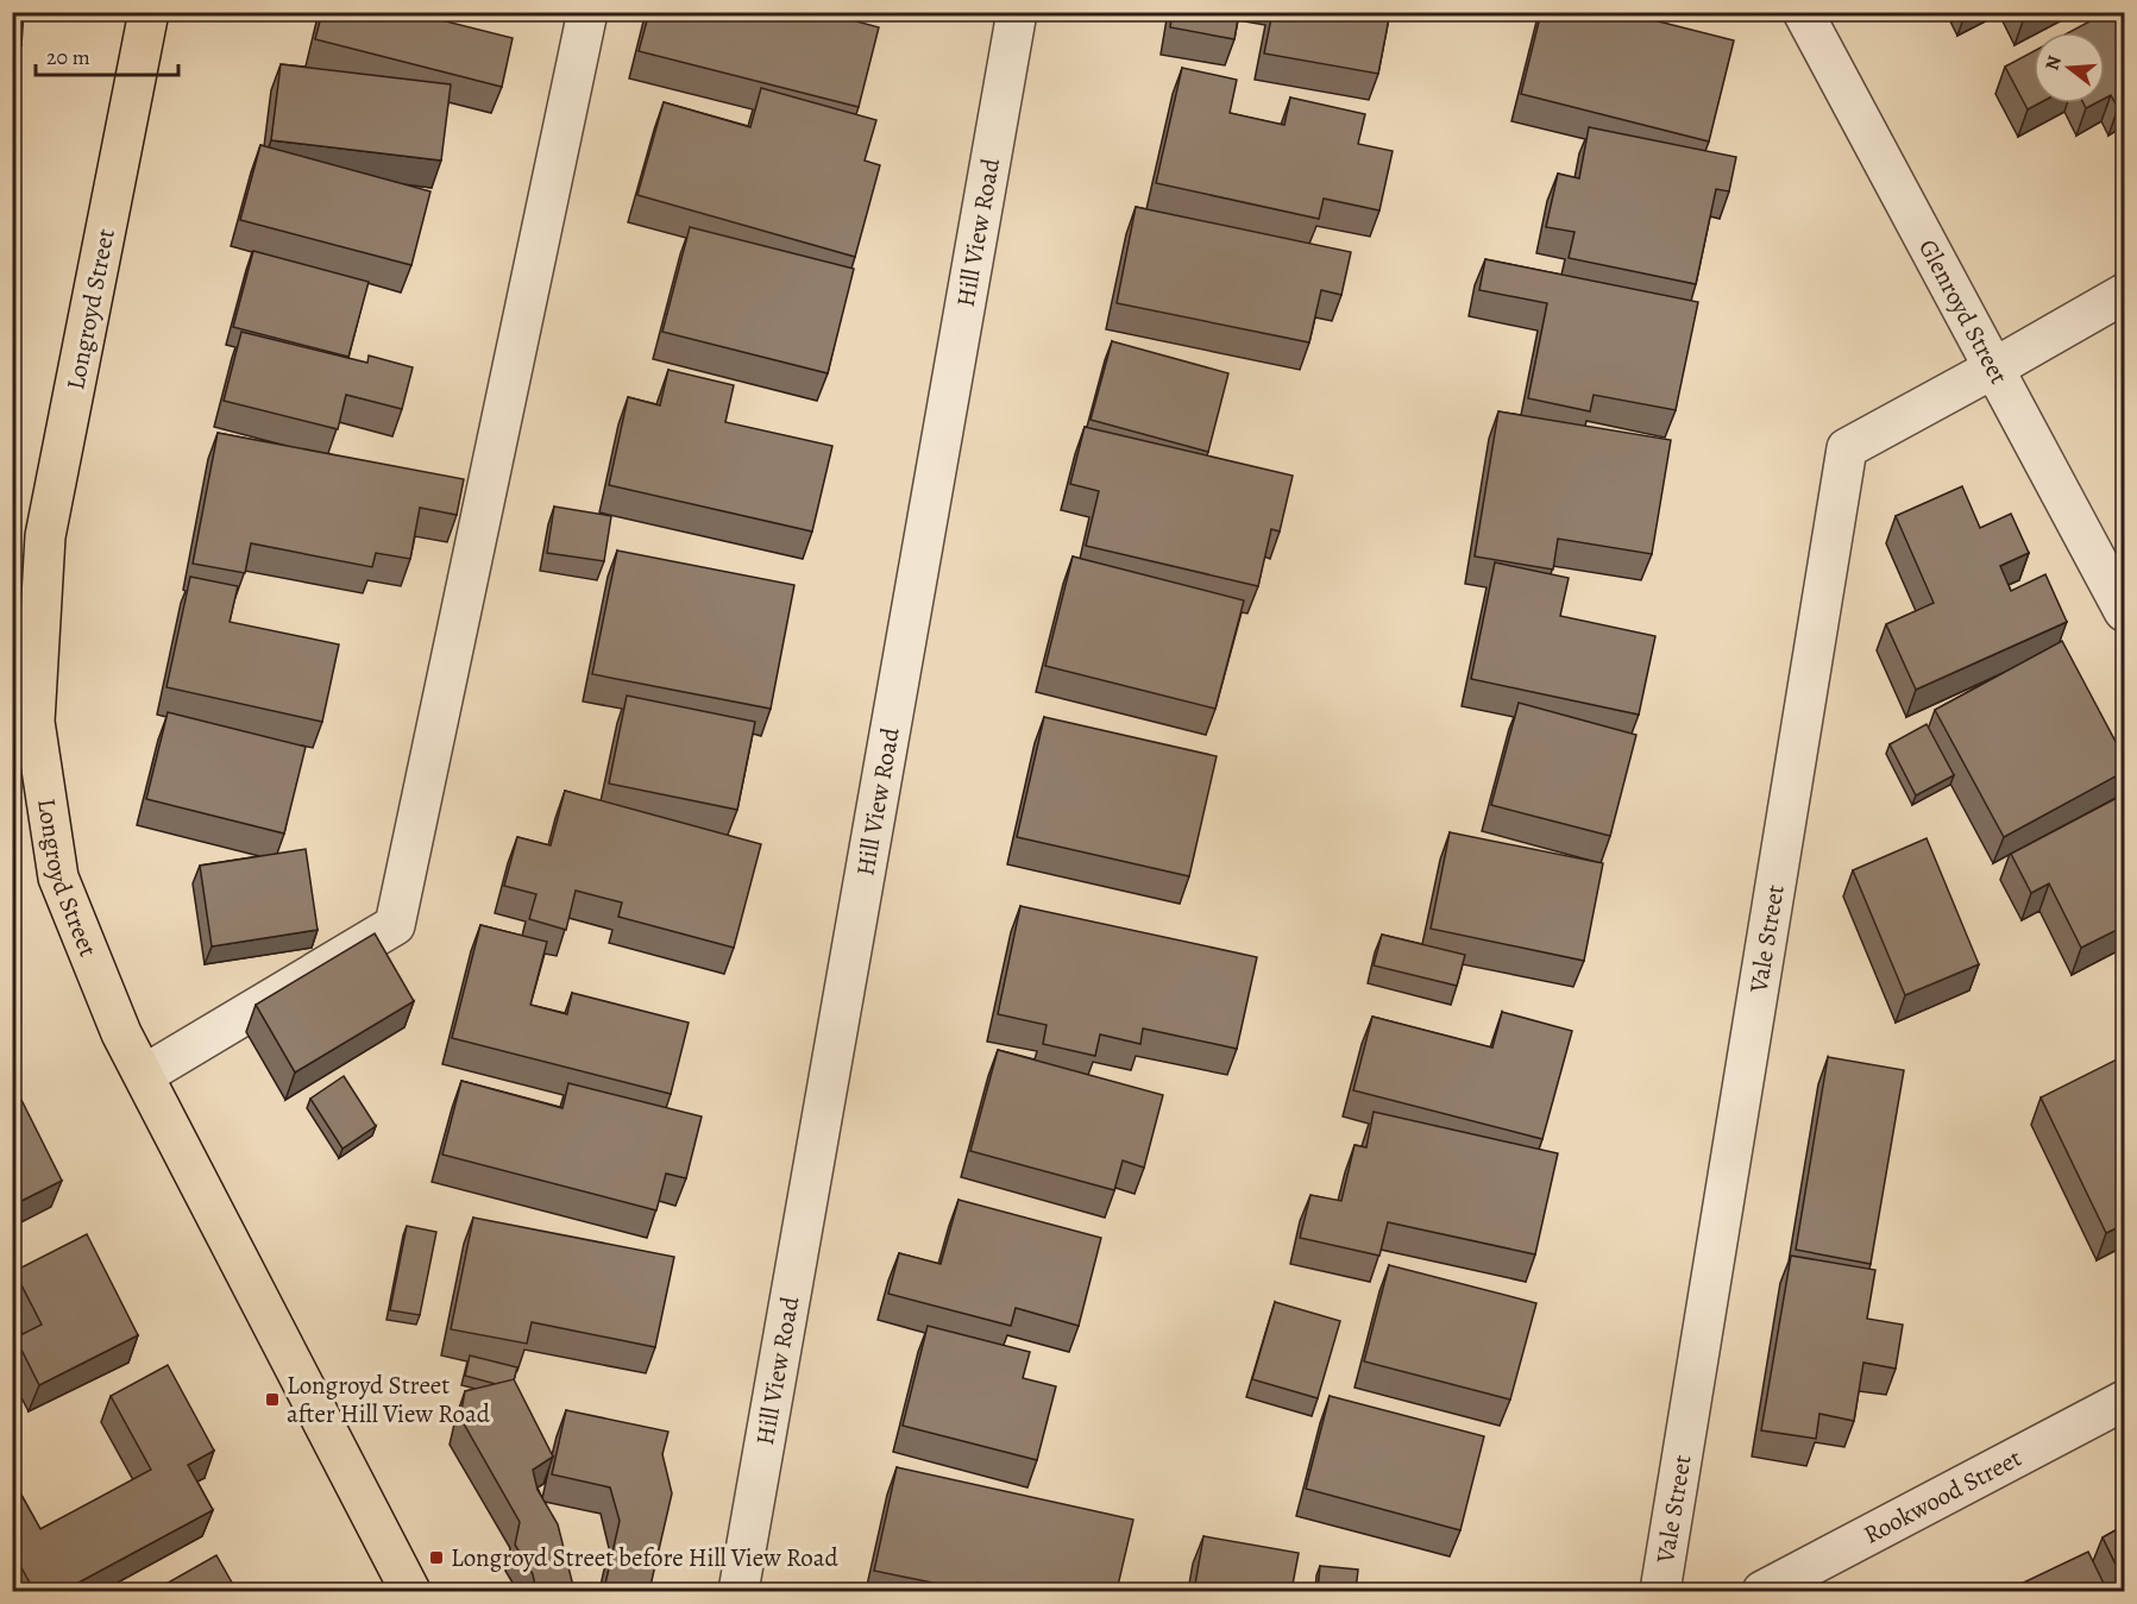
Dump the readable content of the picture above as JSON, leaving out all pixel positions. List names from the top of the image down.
{
  "streets": {
    "main road": ["Longroyd Street"],
    "street": [
      "Hill View Road",
      "Glenroyd Street",
      "Vale Street",
      "Rookwood Street"
    ]
  },
  "crossings": [
    ["Glenroyd Street", "Vale Street"]
  ],
  "places": {
    "transit": ["Longroyd Street after Hill View Road", "Longroyd Street before Hill View Road"]
  },
  "scale_bar": "20 m",
  "north": "left"
}
